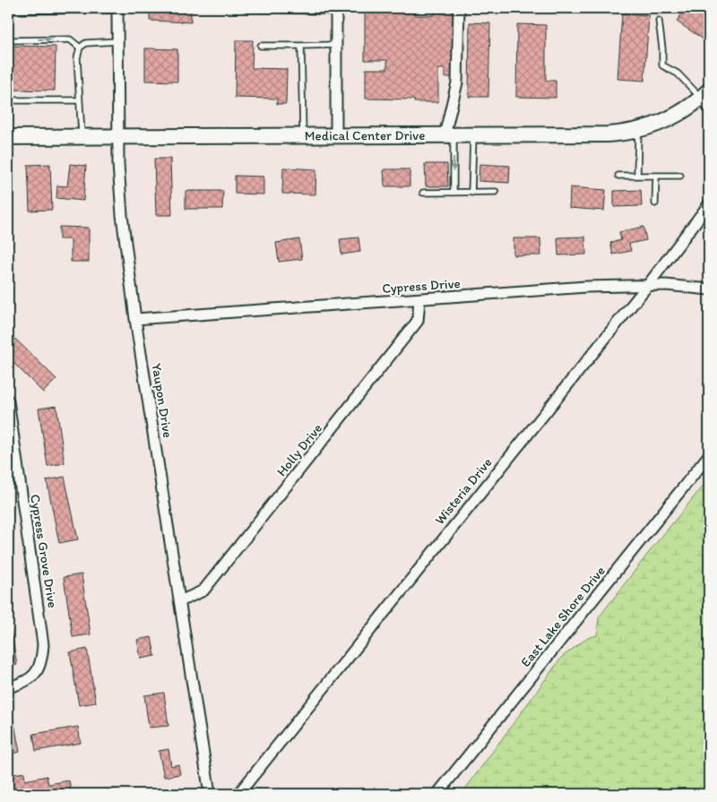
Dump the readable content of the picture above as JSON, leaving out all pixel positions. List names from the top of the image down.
{
  "streets": {
    "street": [
      "Medical Center Drive",
      "Cypress Drive",
      "Yaupon Drive",
      "Holly Drive",
      "Wisteria Drive",
      "Cypress Grove Drive",
      "East Lake Shore Drive"
    ]
  },
  "crossings": [
    ["Medical Center Drive", "Yaupon Drive"],
    ["Cypress Drive", "Yaupon Drive"],
    ["Cypress Drive", "Holly Drive"],
    ["Cypress Drive", "Wisteria Drive"],
    ["Yaupon Drive", "Holly Drive"]
  ]
}
